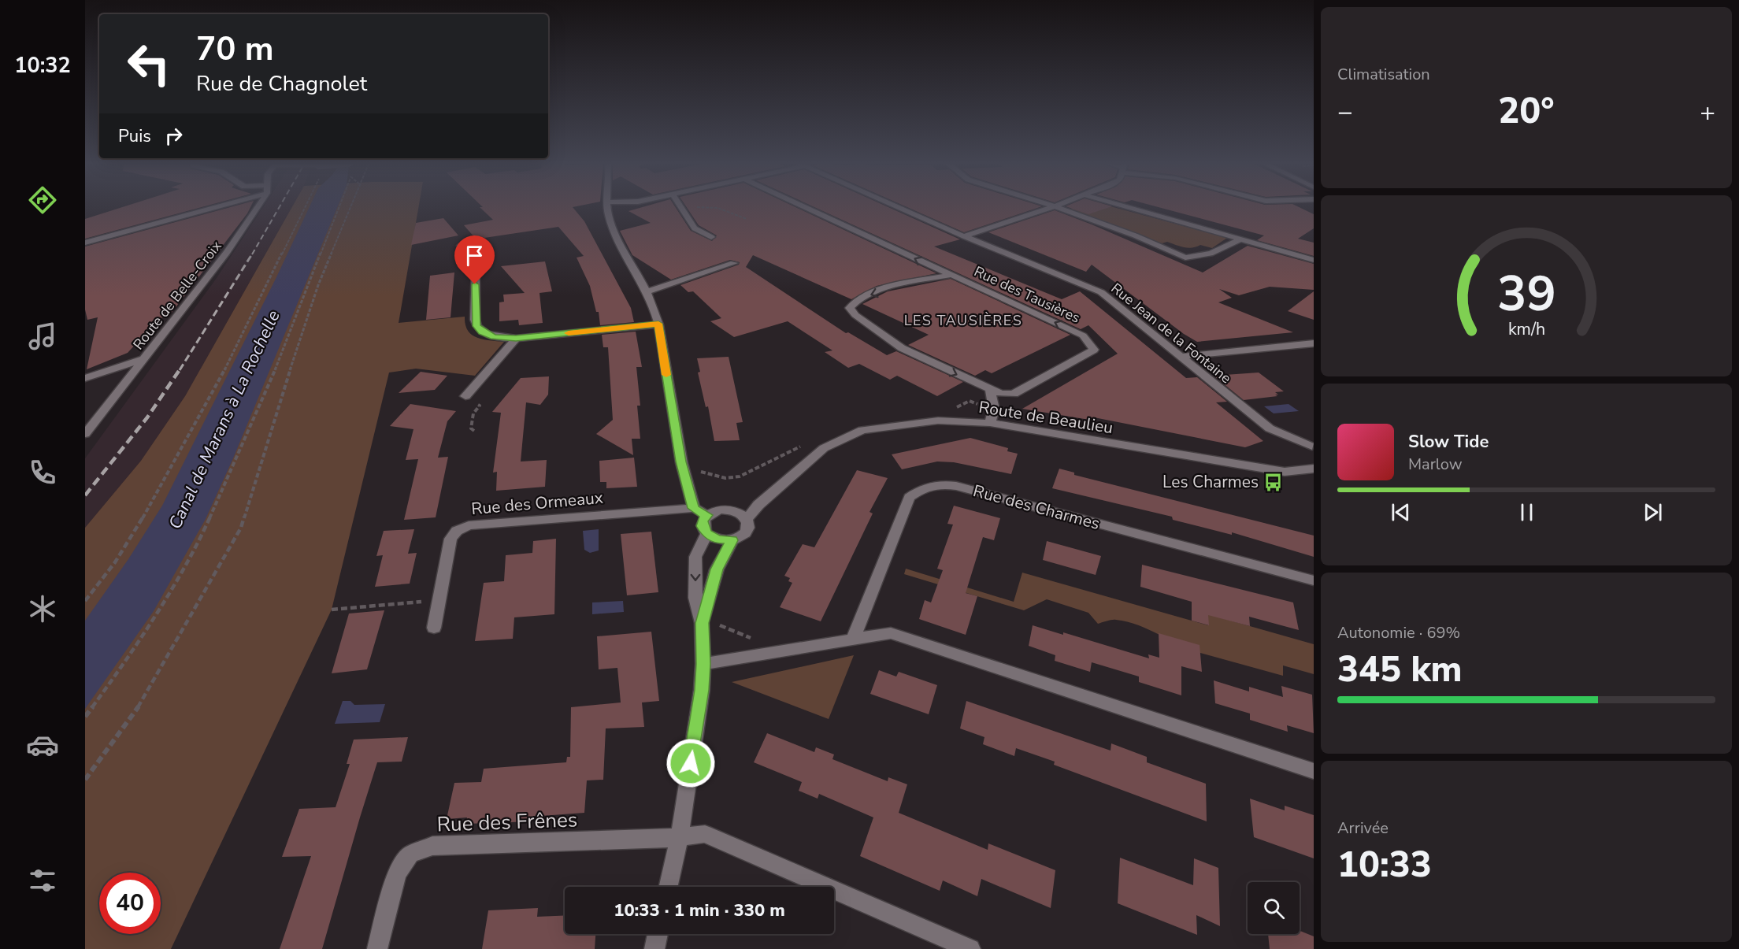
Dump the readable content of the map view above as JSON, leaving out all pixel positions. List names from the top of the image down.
{
  "streets": {
    "street": [
      "Rue des Tausières",
      "Route de Belle-Croix",
      "Rue Jean de la Fontaine",
      "Route de Beaulieu",
      "Rue des Ormeaux",
      "Rue des Charmes",
      "Rue des Frênes"
    ]
  },
  "districts": ["LES TAUSIÈRES"],
  "water": ["Canal de Marans à La Rochelle"],
  "places": {
    "bus stop": ["Les Charmes"]
  },
  "page": {
    "tabs": "10:32",
    "tile": [
      "Climatisation",
      ["Autonomie · 69%", "345 km"],
      ["Arrivée", "10:33"]
    ],
    "turn": ["70 m", "Rue de Chagnolet"],
    "heat": ["−", "20°", "+"],
    "then": "Puis",
    "song": ["Slow Tide", "Marlow"],
    "limit": "40",
    "trip": "10:33 · 1 min · 330 m",
    "gauge": ["39", "km/h"]
  }
}
